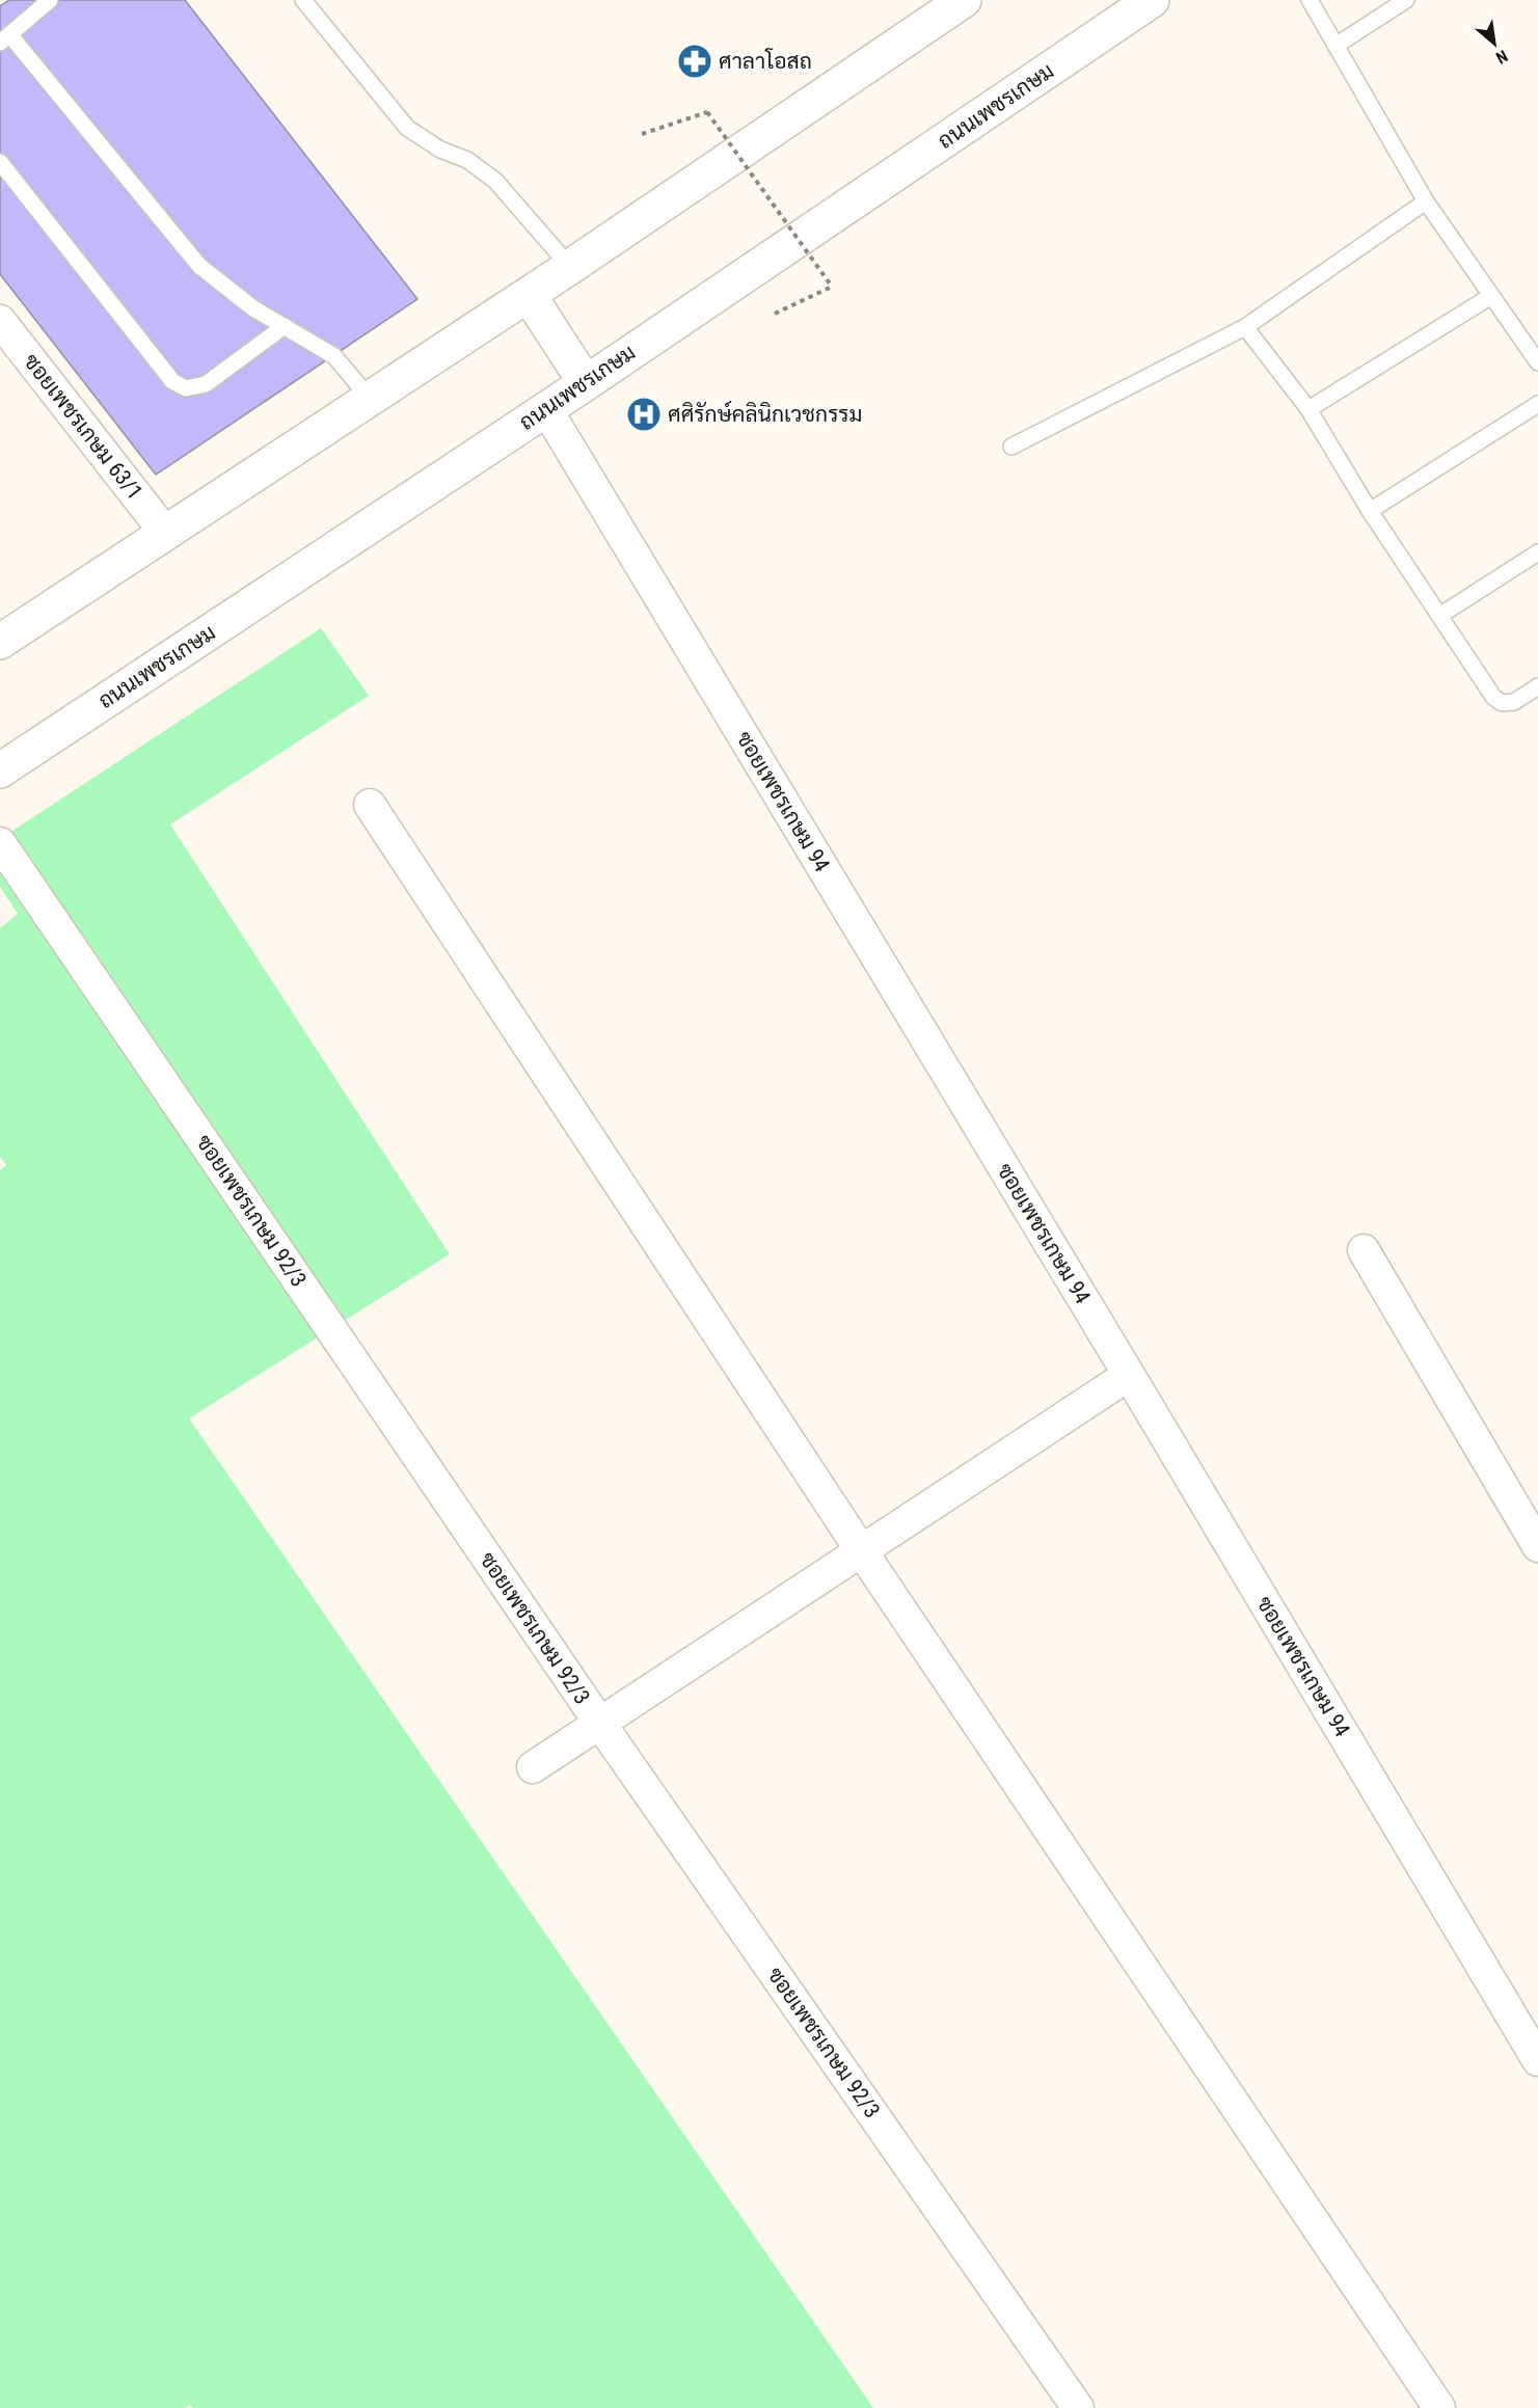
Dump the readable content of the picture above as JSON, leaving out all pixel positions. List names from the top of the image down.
{
  "streets": {
    "main road": ["ถนนเพชรเกษม"],
    "street": ["ซอยเพชรเกษม 63/1", "ซอยเพชรเกษม 94", "ซอยเพชรเกษม 92/3"]
  },
  "crossings": [
    ["ถนนเพชรเกษม", "ซอยเพชรเกษม 94"]
  ],
  "places": {
    "pharmacy": ["ศาลาโอสถ"],
    "hospital": ["ศศิรักษ์คลินิกเวชกรรม"]
  },
  "north": "bottom right"
}
